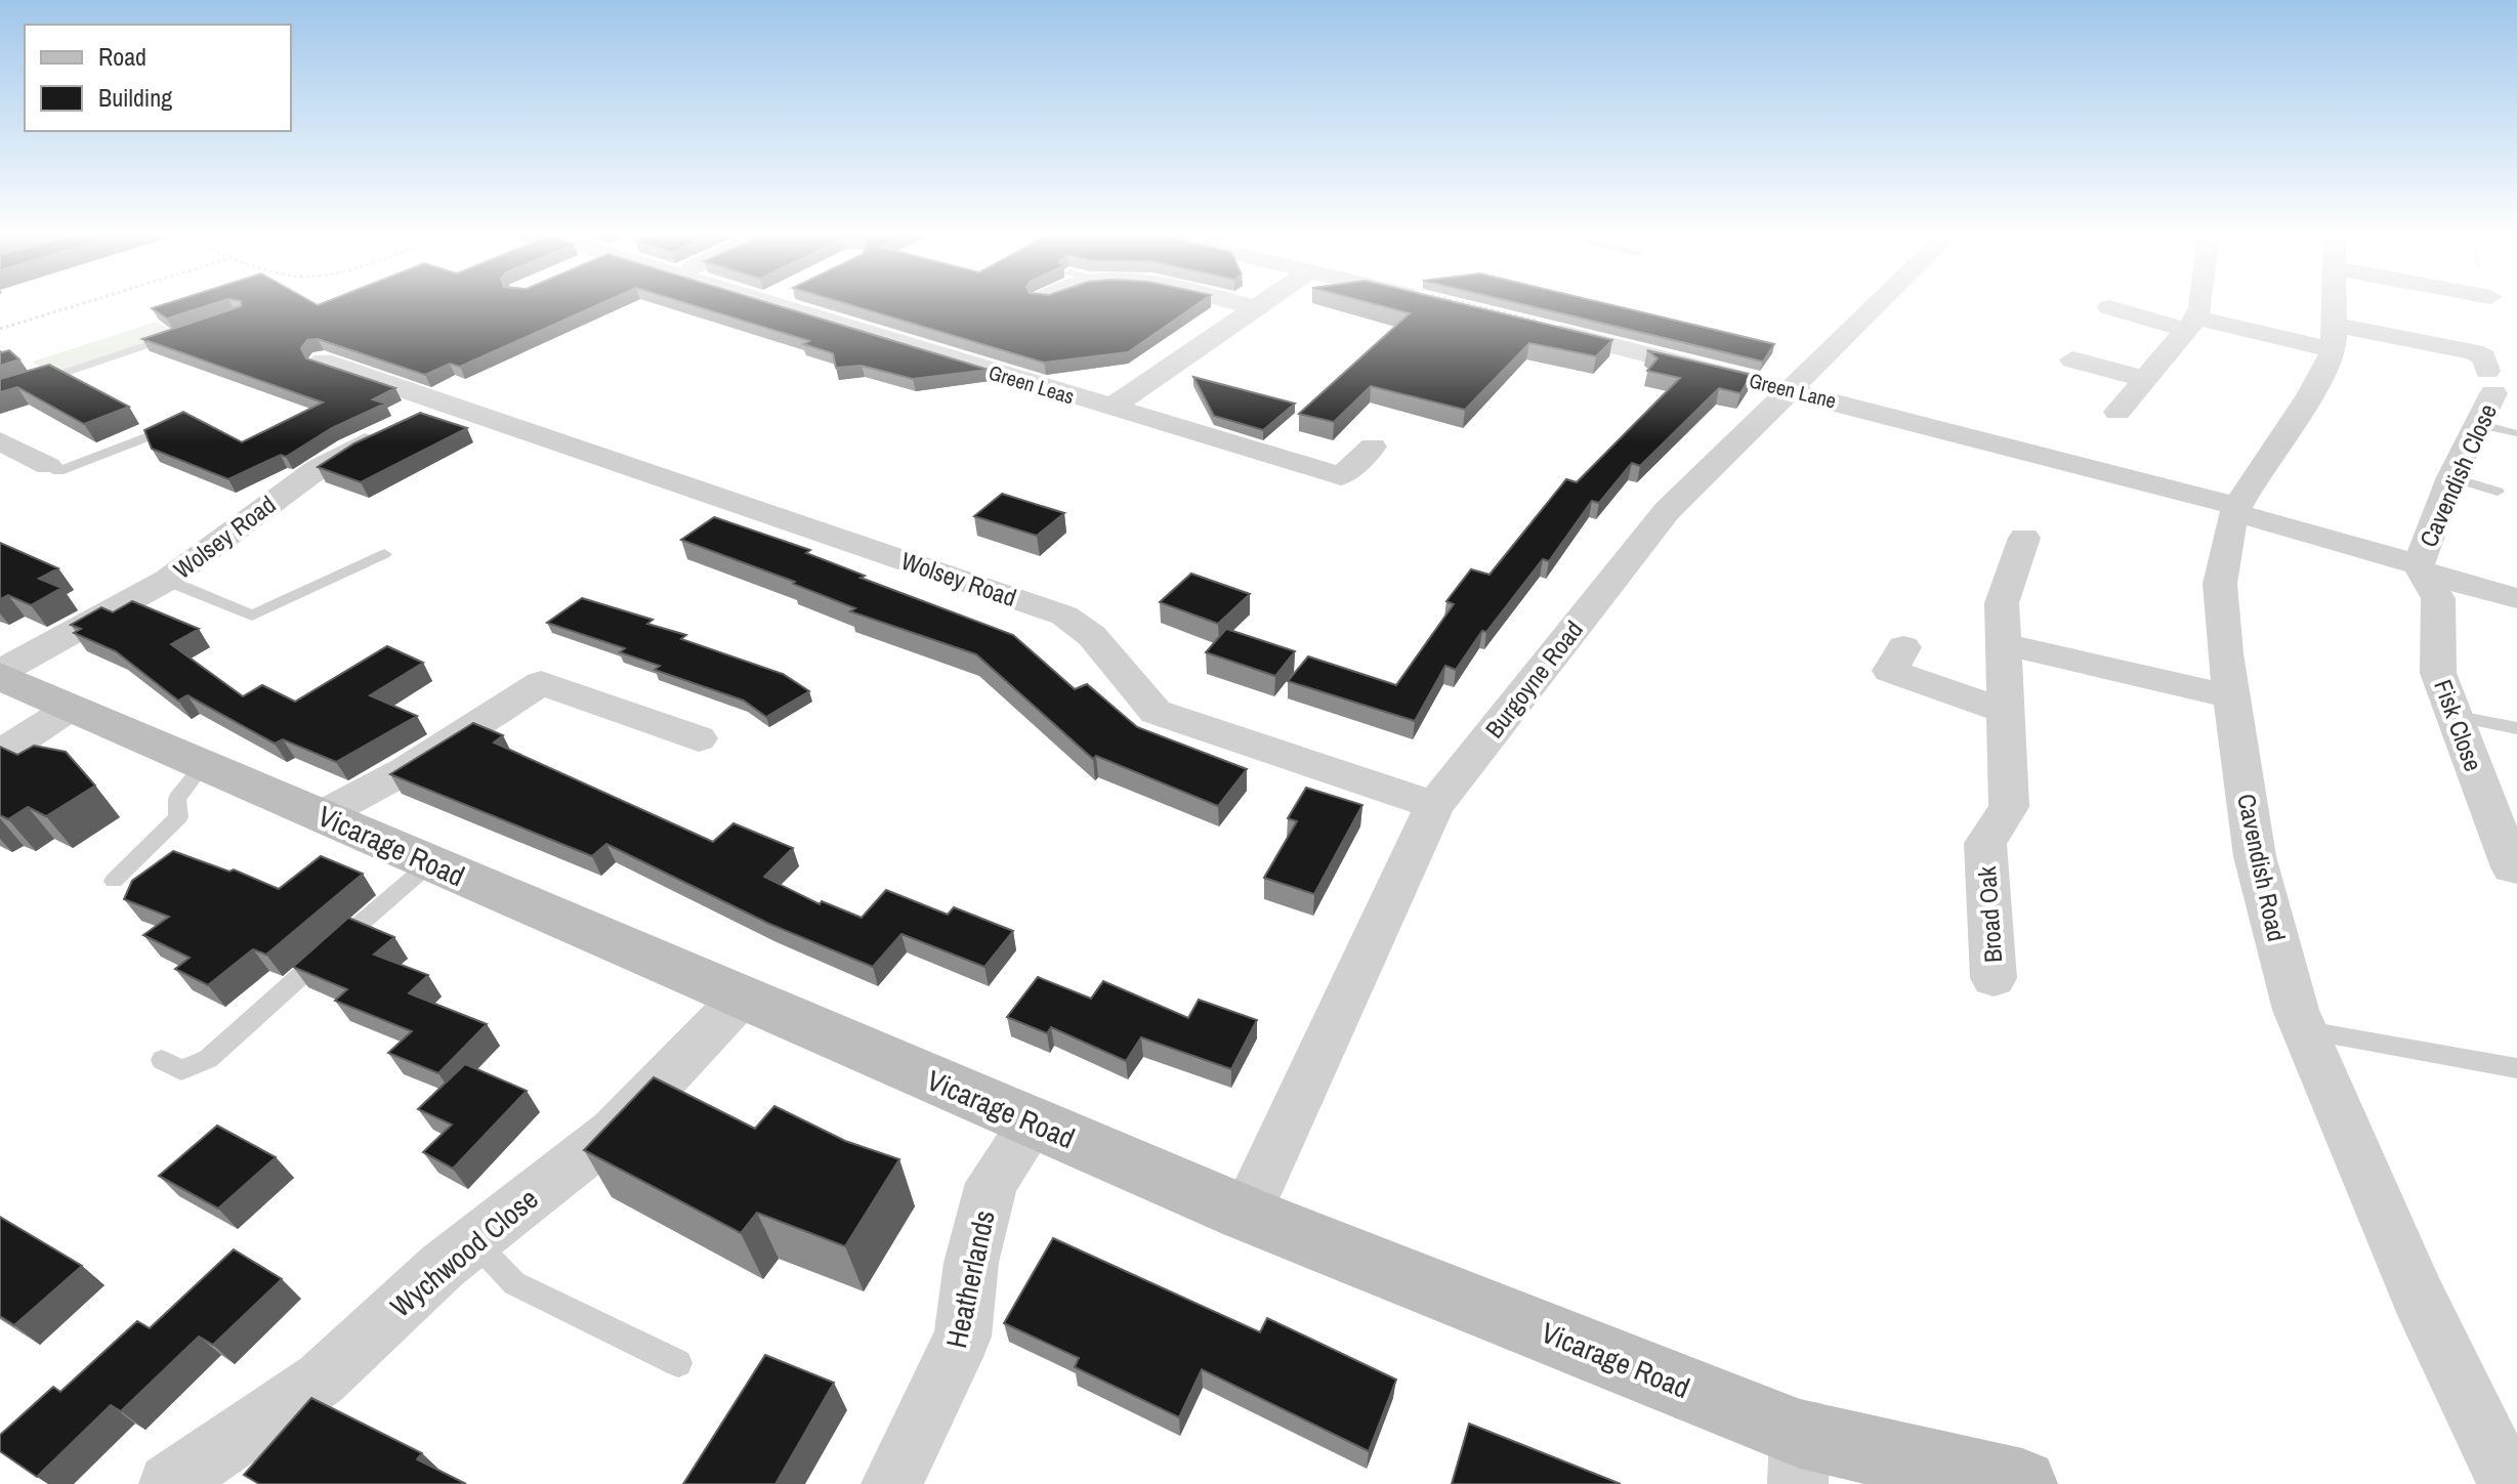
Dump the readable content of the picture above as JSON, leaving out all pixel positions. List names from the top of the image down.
{
  "streets": {
    "street": [
      "Green Leas",
      "Green Lane",
      "Cavendish Close",
      "Wolsey Road",
      "Burgoyne Road",
      "Fisk Close",
      "Vicarage Road",
      "Cavendish Road",
      "Broad Oak",
      "Wychwood Close",
      "Heatherlands"
    ]
  },
  "crossings": [
    ["Green Lane", "Cavendish Close"],
    ["Green Lane", "Burgoyne Road"],
    ["Green Lane", "Cavendish Road"],
    ["Cavendish Close", "Fisk Close"],
    ["Cavendish Close", "Cavendish Road"],
    ["Wolsey Road", "Burgoyne Road"],
    ["Wolsey Road", "Vicarage Road"],
    ["Burgoyne Road", "Vicarage Road"],
    ["Vicarage Road", "Wychwood Close"],
    ["Vicarage Road", "Heatherlands"]
  ],
  "legend": ["Road", "Building"]
}
